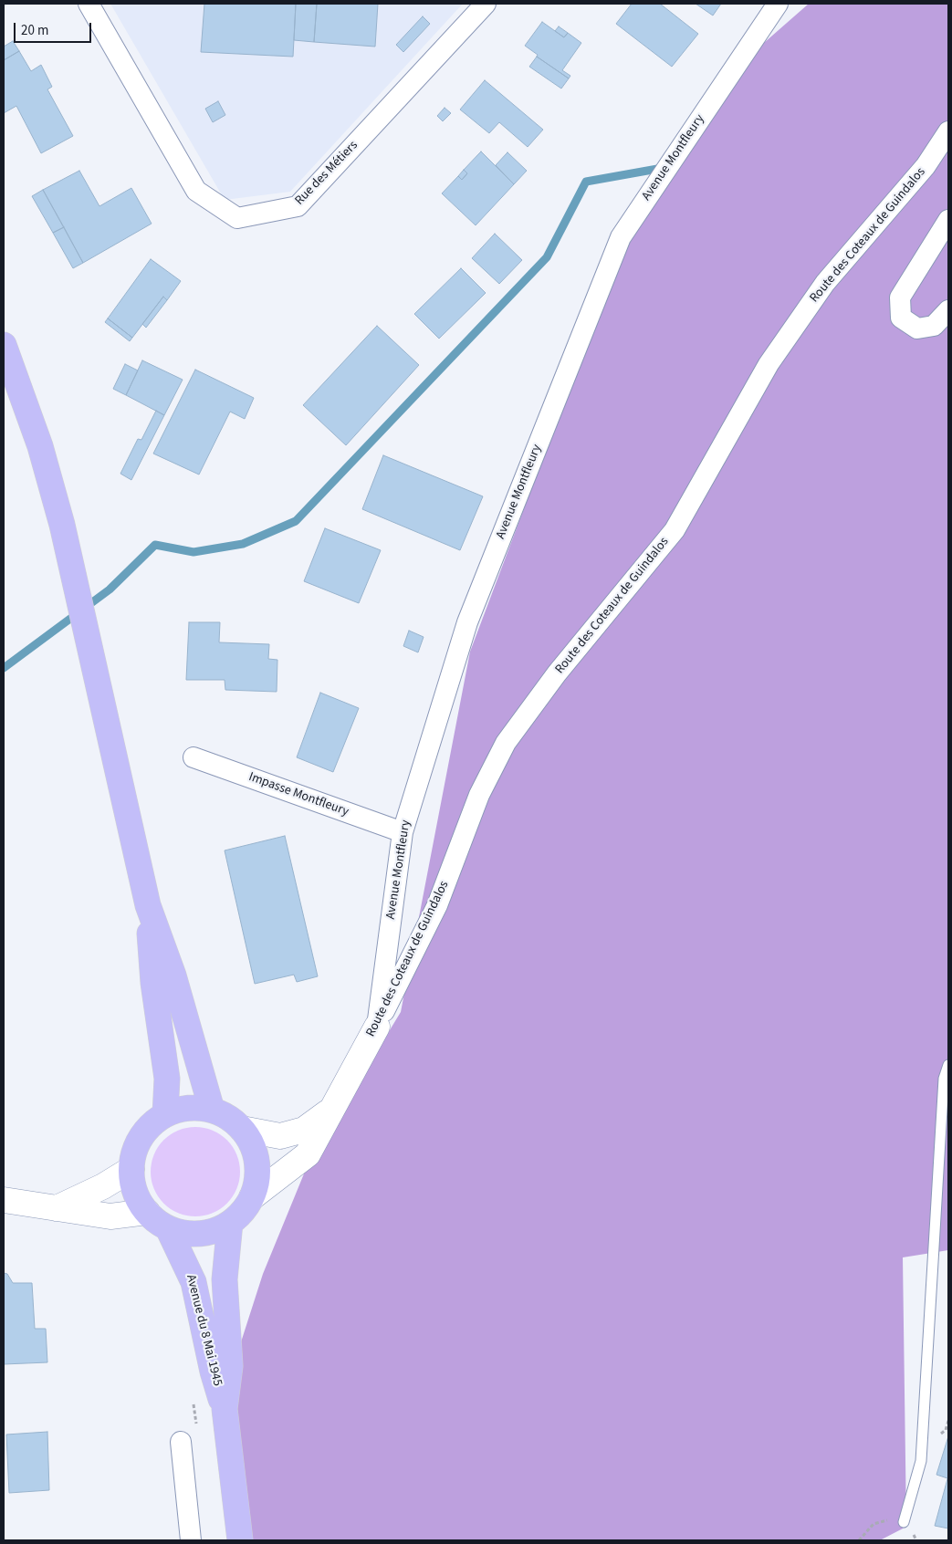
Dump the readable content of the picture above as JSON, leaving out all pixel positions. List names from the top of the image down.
{
  "streets": {
    "main road": ["Avenue du 8 Mai 1945"],
    "street": [
      "Avenue Montfleury",
      "Rue des Métiers",
      "Route des Coteaux de Guindalos",
      "Impasse Montfleury"
    ]
  },
  "crossings": [
    ["Avenue Montfleury", "Route des Coteaux de Guindalos"],
    ["Avenue Montfleury", "Impasse Montfleury"],
    ["Route des Coteaux de Guindalos", "Avenue du 8 Mai 1945"]
  ],
  "scale_bar": "20 m"
}
